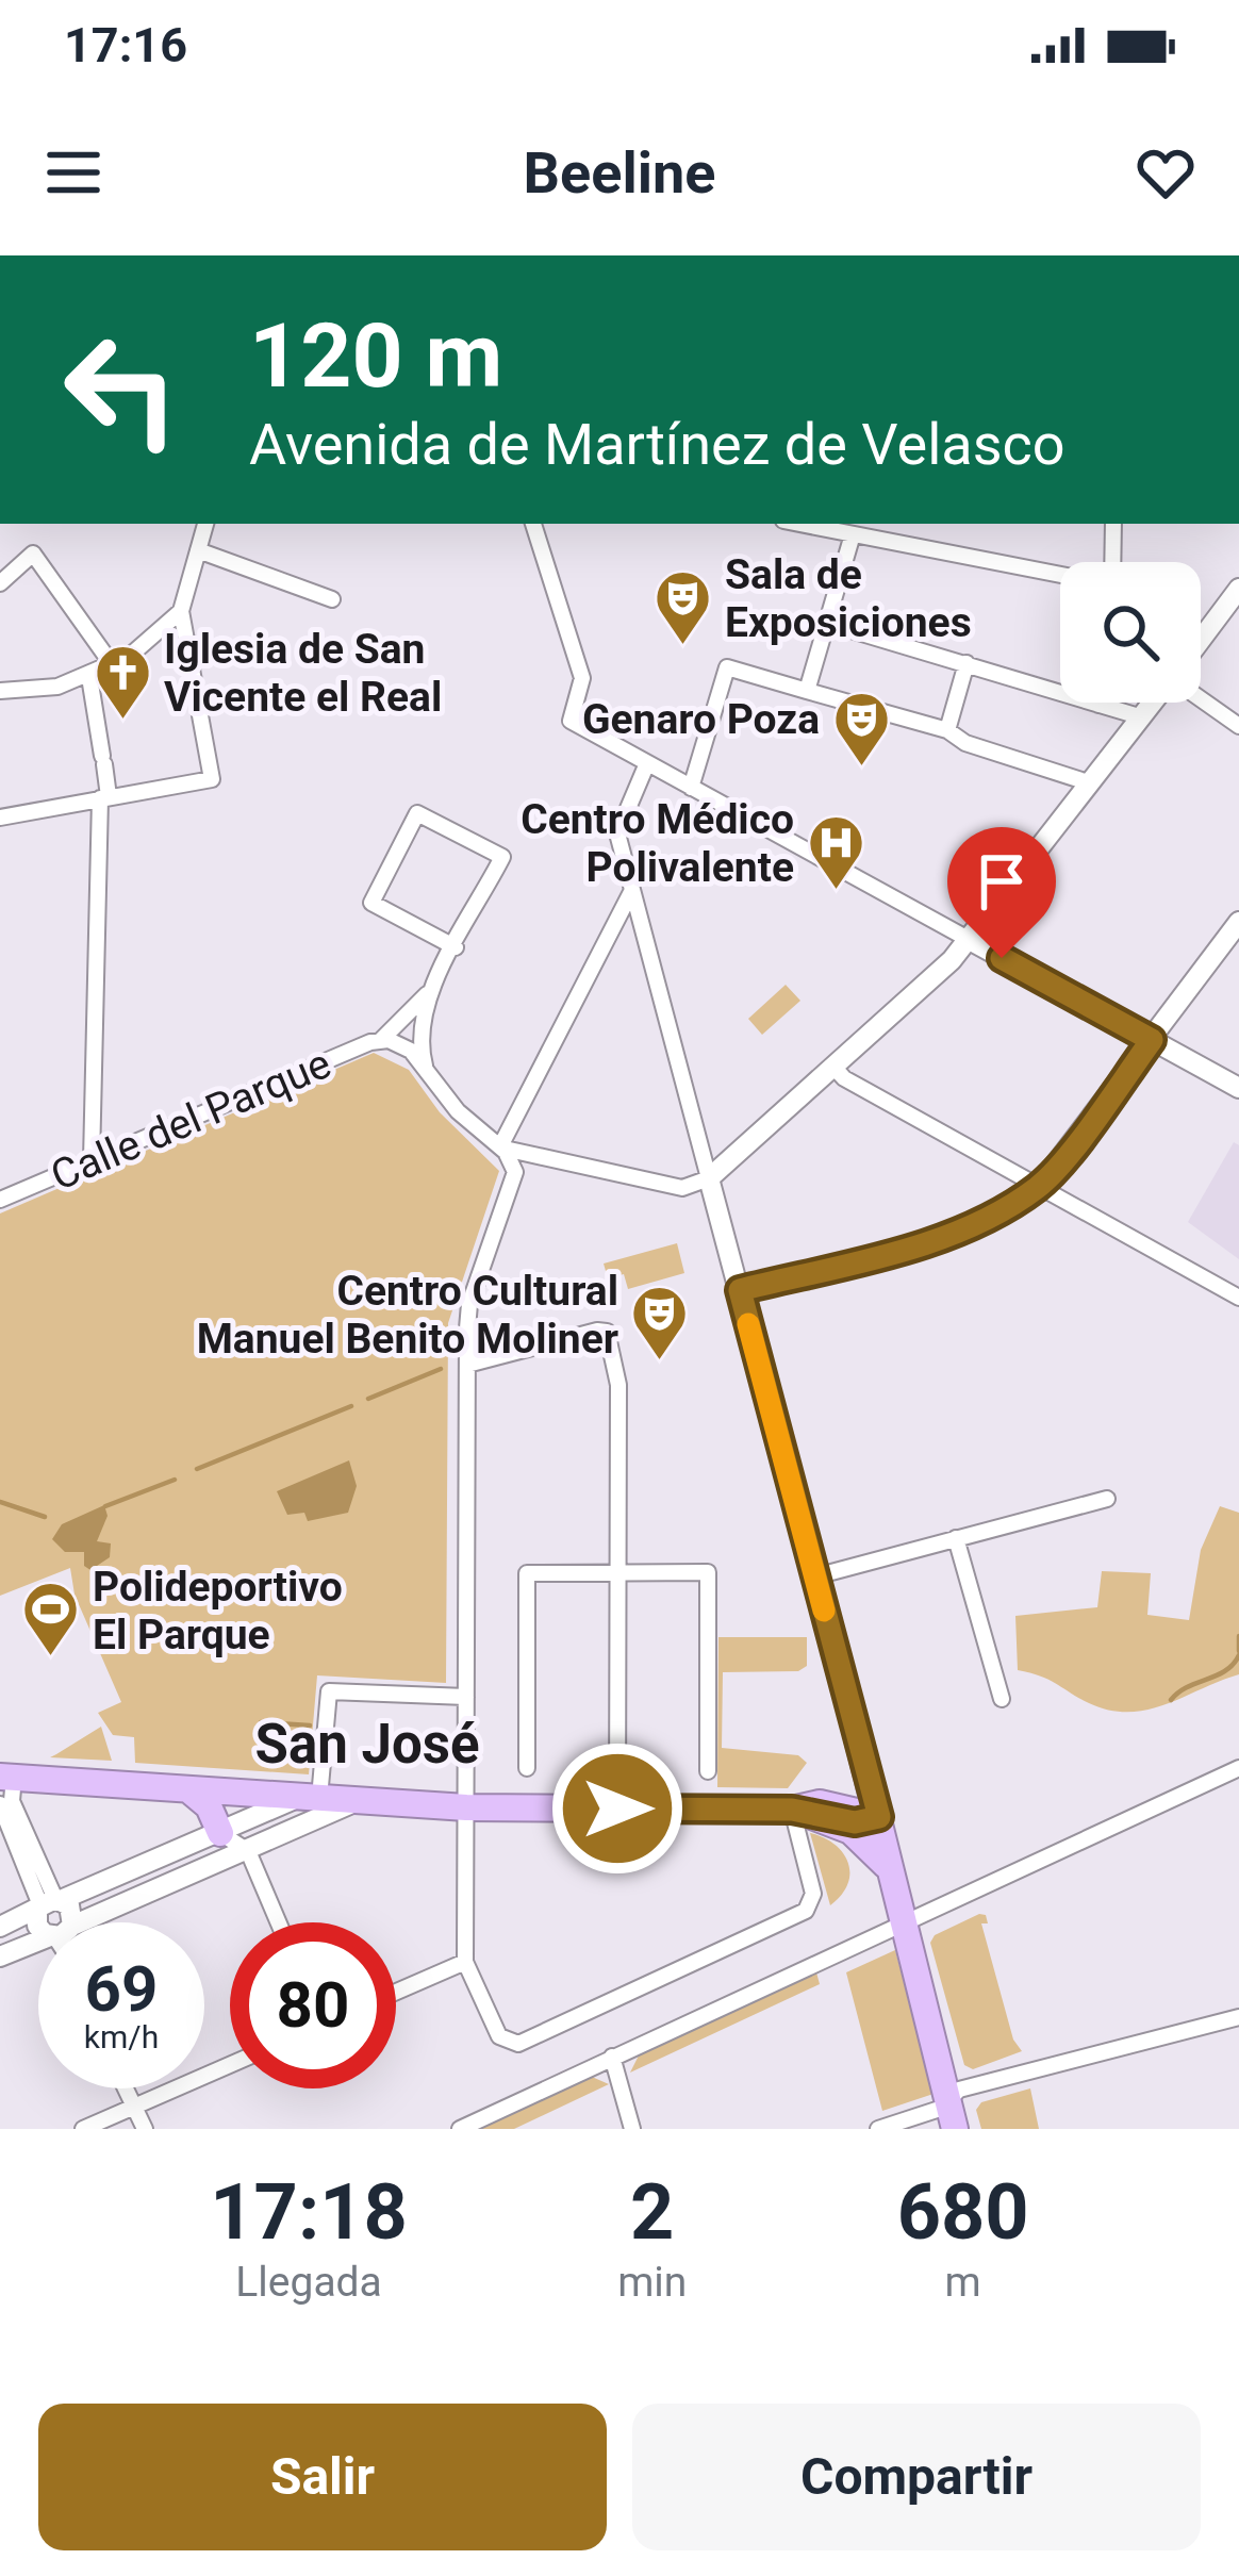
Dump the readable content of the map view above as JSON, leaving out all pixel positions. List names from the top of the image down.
{
  "streets": {
    "street": ["Calle del Parque"]
  },
  "districts": ["San José"],
  "places": {
    "theatre": ["Sala de Exposiciones", "Genaro Poza", "Centro Cultural Manuel Benito Moliner"],
    "church": ["Iglesia de San Vicente el Real"],
    "hospital": ["Centro Médico Polivalente"],
    "sports": ["Polideportivo El Parque"]
  },
  "page": {
    "status": "17:16",
    "header": "Beeline",
    "turn": ["120 m", "Avenida de Martínez de Velasco"],
    "speed": "69 km/h",
    "limit": "80",
    "eta": [
      "17:18",
      "Llegada",
      "2",
      "min",
      "680",
      "m"
    ],
    "buttons": ["Salir", "Compartir"]
  }
}
